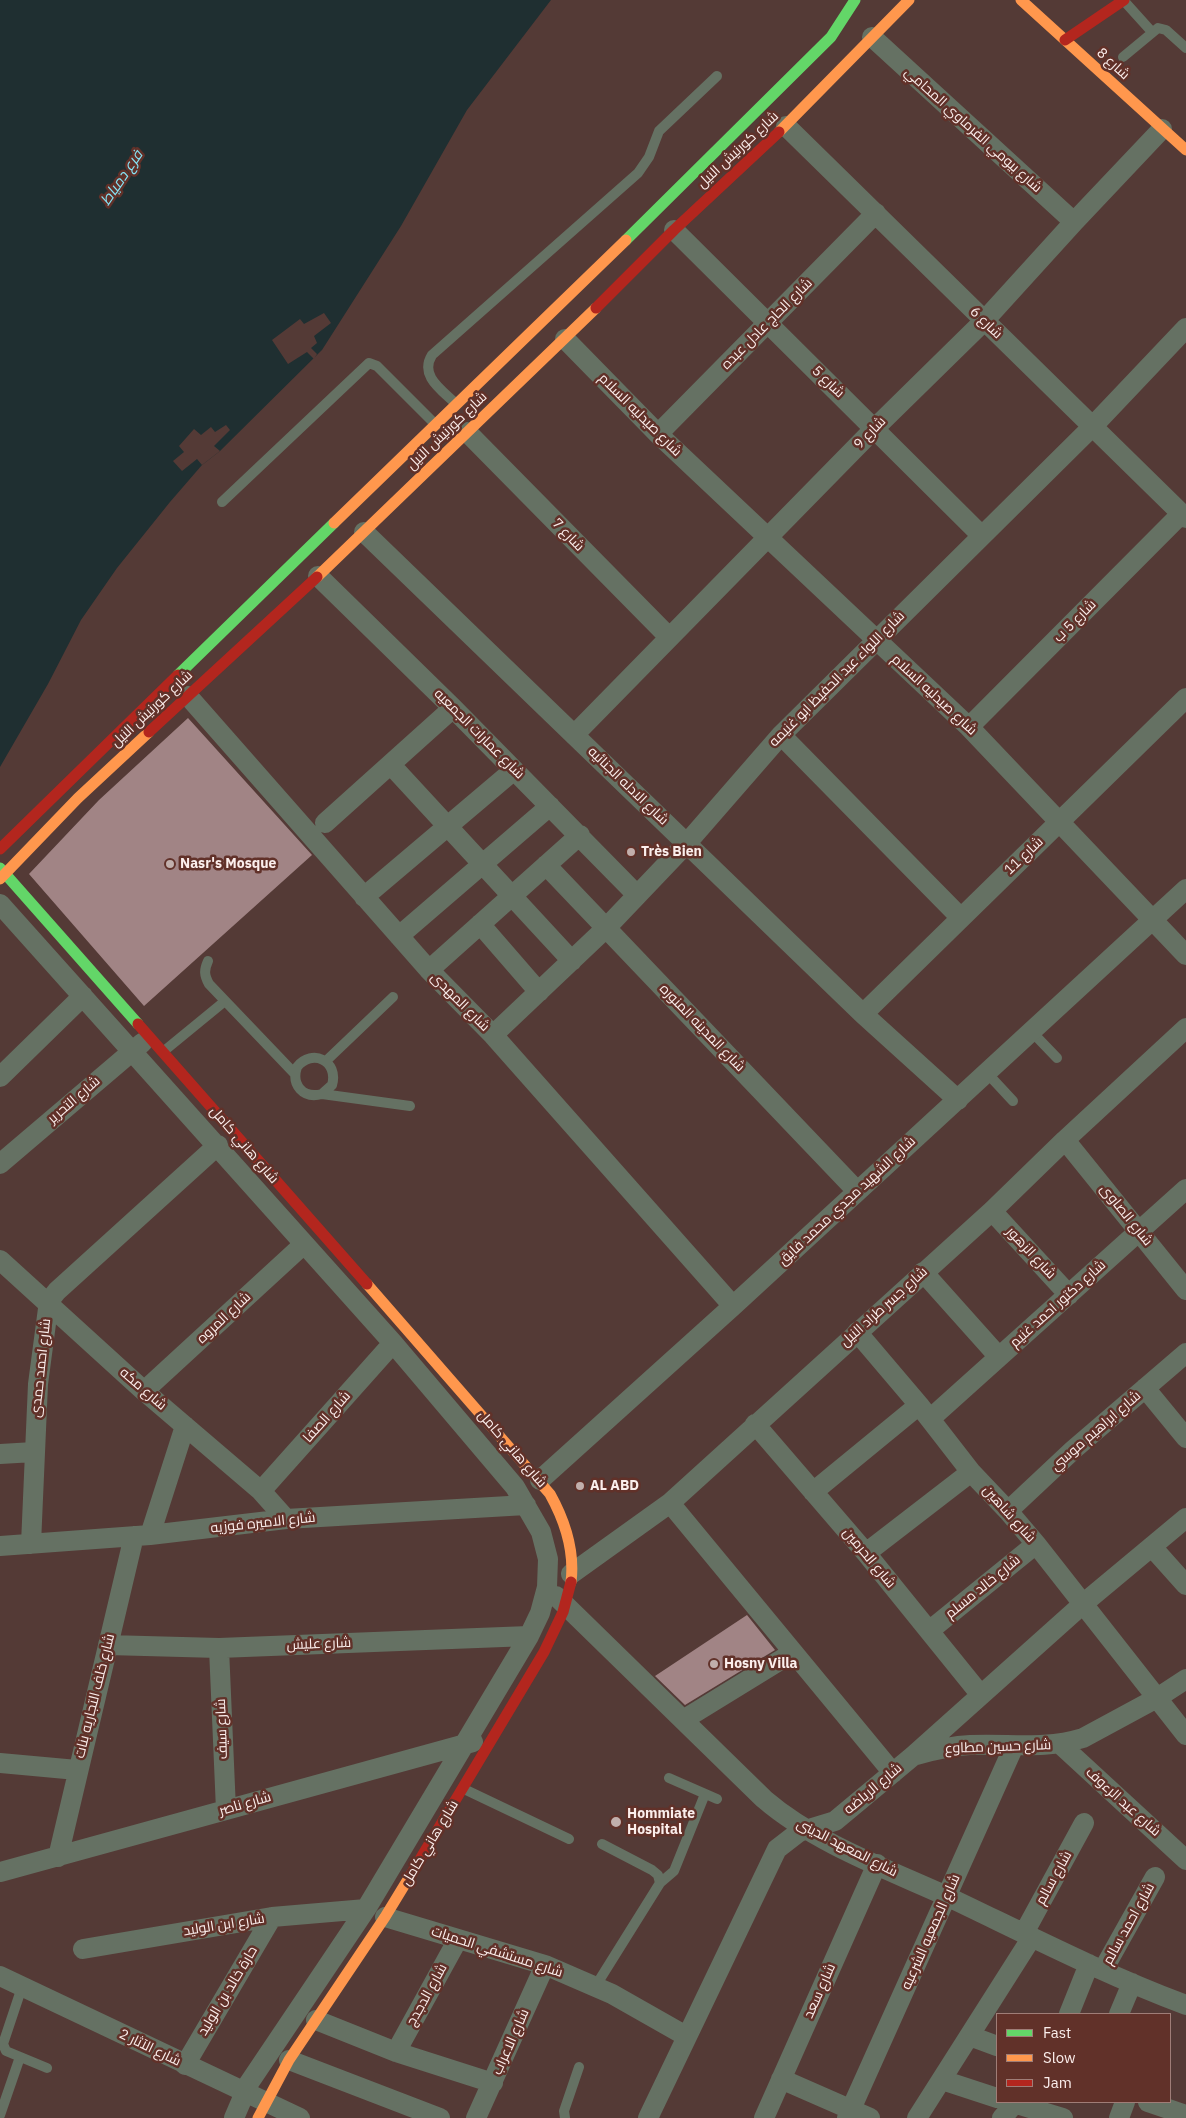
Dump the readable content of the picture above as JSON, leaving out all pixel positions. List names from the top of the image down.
{
  "streets": {
    "main road": ["شارع 8", "شارع كورنيش النيل", "شارع هاني كامل"],
    "street": [
      "شارع بيومي الفرماوي المحامي",
      "شارع 6",
      "شارع الحاج عادل عبده",
      "شارع 5",
      "شارع صيدليه السلام",
      "شارع 9",
      "شارع 7",
      "شارع 5 ب",
      "شارع اللواء عبد الحفيظ ابو غنيمه",
      "شارع عمارات الجمعيه",
      "شارع الادله الجنائيه",
      "شارع 11",
      "شارع المهدى",
      "شارع المدينه المنوره",
      "شارع التحرير",
      "شارع الشهيد مجدي محمد فايق",
      "شارع الصاوى",
      "شارع الزهور",
      "شارع دكتور احمد غنيم",
      "شارع جسر طراد النيل",
      "شارع المروه",
      "شارع احمد حمدى",
      "شارع مكه",
      "شارع الصفا",
      "شارع ابراهيم موسي",
      "شارع شاهين",
      "شارع الاميره فوزيه",
      "شارع الحرمين",
      "شارع خالد مسلم",
      "شارع عليش",
      "شارع خلف التجاريه بنات",
      "شارع سيف",
      "شارع حسين مطاوع",
      "شارع الرياضه",
      "شارع عبد الرءوف",
      "شارع ناصر",
      "شارع المعهد الدينى",
      "شارع سالم",
      "شارع احمد سالم",
      "شارع ابن الوليد",
      "شارع الجمعيه الشرعيه",
      "شارع مستشفي الحميات",
      "حارة خالد بن الوليد",
      "شارع سعد",
      "شارع الدجدج",
      "شارع الاعراب",
      "شارع الآثار 2"
    ]
  },
  "crossings": [
    ["شارع 8", "شارع 9"],
    ["شارع بيومي الفرماوي المحامي", "شارع كورنيش النيل"],
    ["شارع بيومي الفرماوي المحامي", "شارع 9"],
    ["شارع كورنيش النيل", "شارع 6"],
    ["شارع كورنيش النيل", "شارع 5"],
    ["شارع كورنيش النيل", "شارع صيدليه السلام"],
    ["شارع كورنيش النيل", "شارع 7"],
    ["شارع كورنيش النيل", "شارع عمارات الجمعيه"],
    ["شارع كورنيش النيل", "شارع الادله الجنائيه"],
    ["شارع كورنيش النيل", "شارع المهدى"],
    ["شارع كورنيش النيل", "شارع هاني كامل"],
    ["شارع 6", "شارع الحاج عادل عبده"],
    ["شارع 6", "شارع 9"],
    ["شارع 6", "شارع 5 ب"],
    ["شارع 6", "شارع اللواء عبد الحفيظ ابو غنيمه"],
    ["شارع الحاج عادل عبده", "شارع 5"],
    ["شارع الحاج عادل عبده", "شارع صيدليه السلام"],
    ["شارع 5", "شارع 9"],
    ["شارع 5", "شارع اللواء عبد الحفيظ ابو غنيمه"],
    ["شارع صيدليه السلام", "شارع 9"],
    ["شارع صيدليه السلام", "شارع 5 ب"],
    ["شارع صيدليه السلام", "شارع اللواء عبد الحفيظ ابو غنيمه"],
    ["شارع صيدليه السلام", "شارع 11"],
    ["شارع صيدليه السلام", "شارع الشهيد مجدي محمد فايق"],
    ["شارع 9", "شارع 7"],
    ["شارع 9", "شارع الادله الجنائيه"],
    ["شارع اللواء عبد الحفيظ ابو غنيمه", "شارع عمارات الجمعيه"],
    ["شارع اللواء عبد الحفيظ ابو غنيمه", "شارع الادله الجنائيه"],
    ["شارع اللواء عبد الحفيظ ابو غنيمه", "شارع المهدى"],
    ["شارع اللواء عبد الحفيظ ابو غنيمه", "شارع المدينه المنوره"],
    ["شارع الادله الجنائيه", "شارع 11"],
    ["شارع الادله الجنائيه", "شارع الشهيد مجدي محمد فايق"],
    ["شارع المهدى", "شارع الشهيد مجدي محمد فايق"],
    ["شارع المدينه المنوره", "شارع الشهيد مجدي محمد فايق"],
    ["شارع التحرير", "شارع هاني كامل"],
    ["شارع هاني كامل", "شارع الشهيد مجدي محمد فايق"],
    ["شارع هاني كامل", "شارع جسر طراد النيل"],
    ["شارع هاني كامل", "شارع المروه"],
    ["شارع هاني كامل", "شارع احمد حمدى"],
    ["شارع هاني كامل", "شارع الصفا"],
    ["شارع هاني كامل", "شارع الاميره فوزيه"],
    ["شارع هاني كامل", "شارع عليش"],
    ["شارع هاني كامل", "شارع ناصر"],
    ["شارع هاني كامل", "شارع المعهد الدينى"],
    ["شارع هاني كامل", "شارع ابن الوليد"],
    ["شارع هاني كامل", "شارع مستشفي الحميات"],
    ["شارع هاني كامل", "شارع الآثار 2"],
    ["شارع الصاوى", "شارع دكتور احمد غنيم"],
    ["شارع الصاوى", "شارع جسر طراد النيل"],
    ["شارع الزهور", "شارع دكتور احمد غنيم"],
    ["شارع الزهور", "شارع جسر طراد النيل"],
    ["شارع دكتور احمد غنيم", "شارع شاهين"],
    ["شارع دكتور احمد غنيم", "شارع الحرمين"],
    ["شارع جسر طراد النيل", "شارع شاهين"],
    ["شارع جسر طراد النيل", "شارع الحرمين"],
    ["شارع المروه", "شارع مكه"],
    ["شارع احمد حمدى", "شارع مكه"],
    ["شارع احمد حمدى", "شارع الاميره فوزيه"],
    ["شارع مكه", "شارع الصفا"],
    ["شارع مكه", "شارع الاميره فوزيه"],
    ["شارع مكه", "شارع خلف التجاريه بنات"],
    ["شارع ابراهيم موسي", "شارع شاهين"],
    ["شارع شاهين", "شارع خالد مسلم"],
    ["شارع شاهين", "شارع حسين مطاوع"],
    ["شارع شاهين", "شارع الرياضه"],
    ["شارع الاميره فوزيه", "شارع خلف التجاريه بنات"],
    ["شارع الحرمين", "شارع خالد مسلم"],
    ["شارع الحرمين", "شارع الرياضه"],
    ["شارع عليش", "شارع خلف التجاريه بنات"],
    ["شارع عليش", "شارع سيف"],
    ["شارع خلف التجاريه بنات", "شارع ناصر"],
    ["شارع سيف", "شارع ناصر"],
    ["شارع حسين مطاوع", "شارع الرياضه"],
    ["شارع حسين مطاوع", "شارع عبد الرءوف"],
    ["شارع حسين مطاوع", "شارع الجمعيه الشرعيه"],
    ["شارع الرياضه", "شارع المعهد الدينى"],
    ["شارع الرياضه", "شارع مستشفي الحميات"],
    ["شارع المعهد الدينى", "شارع سالم"],
    ["شارع المعهد الدينى", "شارع احمد سالم"],
    ["شارع المعهد الدينى", "شارع الجمعيه الشرعيه"],
    ["شارع المعهد الدينى", "شارع سعد"],
    ["شارع ابن الوليد", "حارة خالد بن الوليد"],
    ["شارع مستشفي الحميات", "شارع الدجدج"],
    ["شارع مستشفي الحميات", "شارع الاعراب"],
    ["حارة خالد بن الوليد", "شارع الآثار 2"]
  ],
  "water": ["فرع دمياط"],
  "places": [
    "Très Bien",
    "Nasr's Mosque",
    "AL ABD",
    "Hosny Villa",
    "Hommiate Hospital"
  ],
  "legend": ["Fast", "Slow", "Jam"]
}
